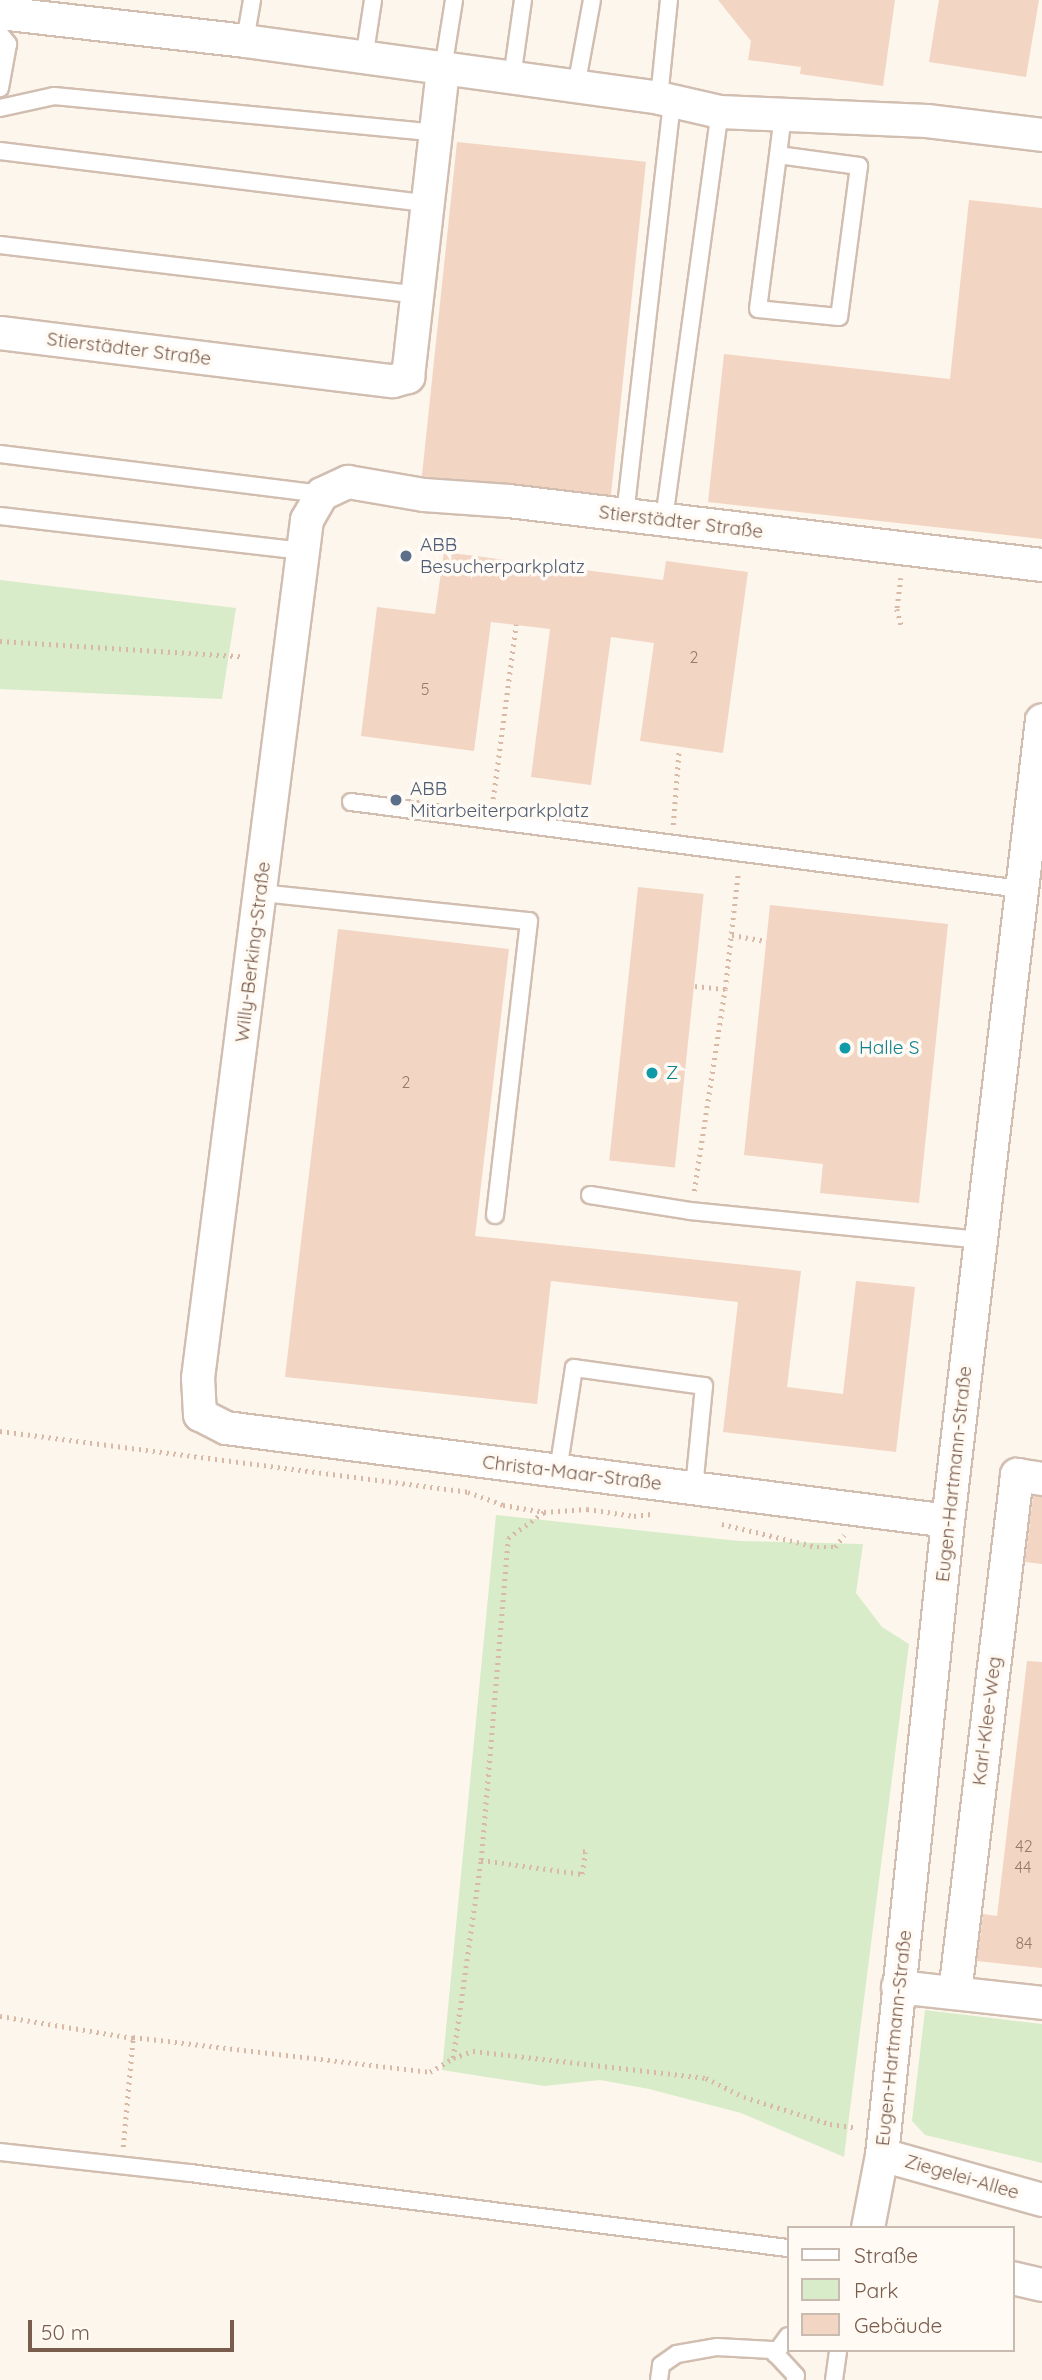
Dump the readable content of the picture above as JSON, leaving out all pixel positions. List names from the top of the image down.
{
  "streets": {
    "street": [
      "Stierstädter Straße",
      "Willy-Berking-Straße",
      "Christa-Maar-Straße",
      "Eugen-Hartmann-Straße",
      "Karl-Klee-Weg",
      "Ziegelei-Allee"
    ]
  },
  "crossings": [
    ["Stierstädter Straße", "Willy-Berking-Straße"],
    ["Willy-Berking-Straße", "Christa-Maar-Straße"],
    ["Christa-Maar-Straße", "Eugen-Hartmann-Straße"],
    ["Eugen-Hartmann-Straße", "Ziegelei-Allee"]
  ],
  "places": [
    "ABB Besucherparkplatz",
    "ABB Mitarbeiterparkplatz",
    "Halle S",
    "Z"
  ],
  "house_numbers": [
    "2",
    "5",
    "2",
    "42",
    "44",
    "84"
  ],
  "legend": ["Straße", "Park", "Gebäude"],
  "scale_bar": "50 m"
}
